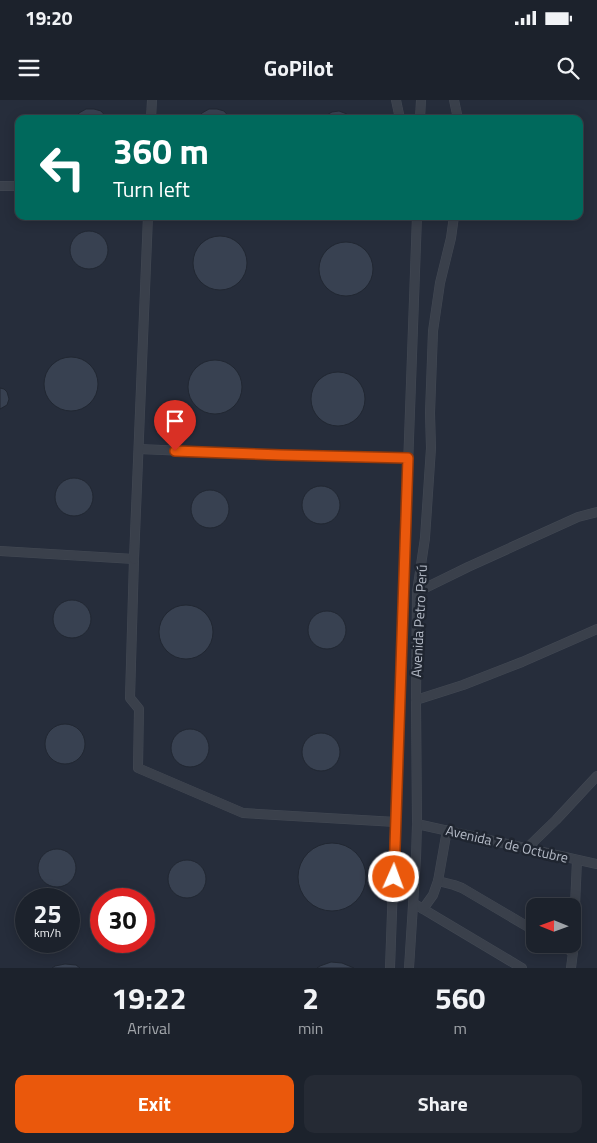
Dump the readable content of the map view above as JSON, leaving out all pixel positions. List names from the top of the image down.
{
  "streets": {
    "street": ["Avenida Petro Perú", "Avenida 7 de Octubre"]
  },
  "crossings": [
    ["Avenida Petro Perú", "Avenida 7 de Octubre"]
  ],
  "north": "left",
  "page": {
    "status": "19:20",
    "header": "GoPilot",
    "turn": ["360 m", "Turn left"],
    "speed": "25 km/h",
    "limit": "30",
    "eta": [
      "19:22",
      "Arrival",
      "2",
      "min",
      "560",
      "m"
    ],
    "buttons": ["Exit", "Share"]
  }
}
